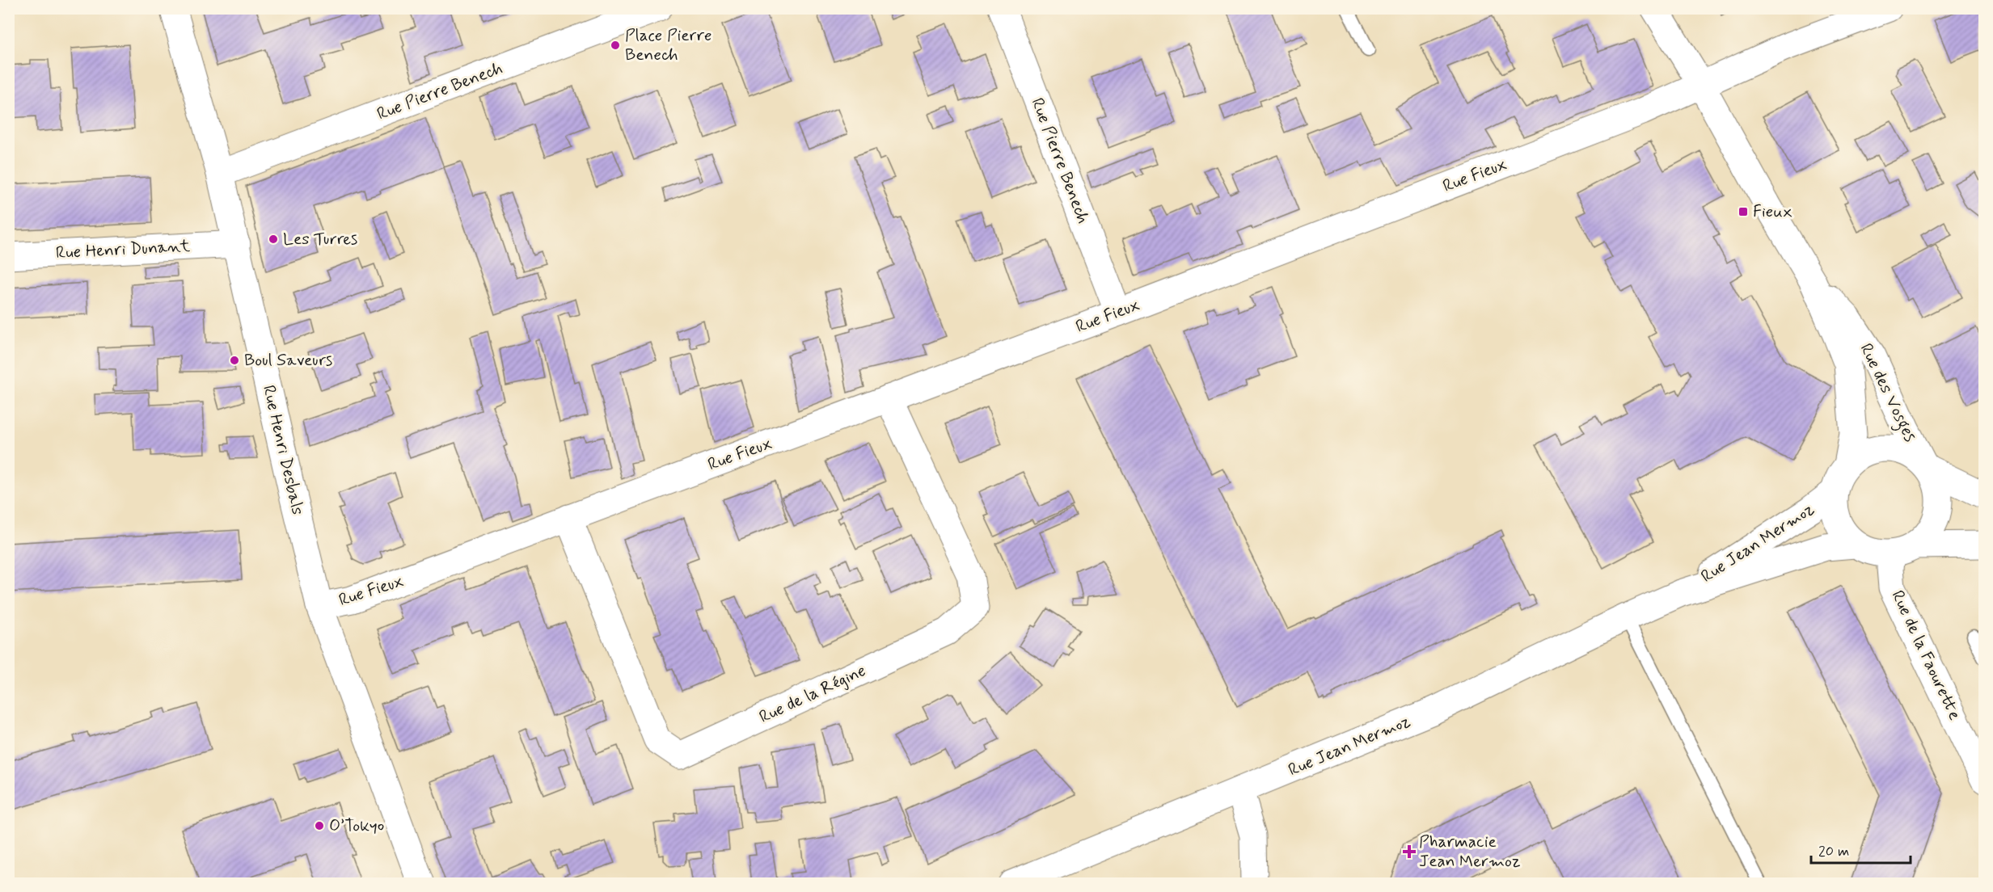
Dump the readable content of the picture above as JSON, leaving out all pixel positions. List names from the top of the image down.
{
  "streets": {
    "street": [
      "Rue Pierre Benech",
      "Rue Fieux",
      "Rue Henri Dunant",
      "Rue des Vosges",
      "Rue Henri Desbals",
      "Rue Jean Mermoz",
      "Rue de la Faourette",
      "Rue de la Régine"
    ]
  },
  "crossings": [
    ["Rue Pierre Benech", "Rue Fieux"],
    ["Rue Pierre Benech", "Rue Henri Desbals"],
    ["Rue Fieux", "Rue des Vosges"],
    ["Rue Fieux", "Rue Henri Desbals"],
    ["Rue Fieux", "Rue de la Régine"],
    ["Rue Henri Dunant", "Rue Henri Desbals"],
    ["Rue des Vosges", "Rue Jean Mermoz"],
    ["Rue des Vosges", "Rue de la Faourette"],
    ["Rue Jean Mermoz", "Rue de la Faourette"]
  ],
  "places": {
    "other": [
      "Place Pierre Benech",
      "Les Turres",
      "Boul Saveurs",
      "O’Tokyo"
    ],
    "transit": ["Fieux"],
    "health": ["Pharmacie Jean Mermoz"]
  },
  "scale_bar": "20 m"
}
